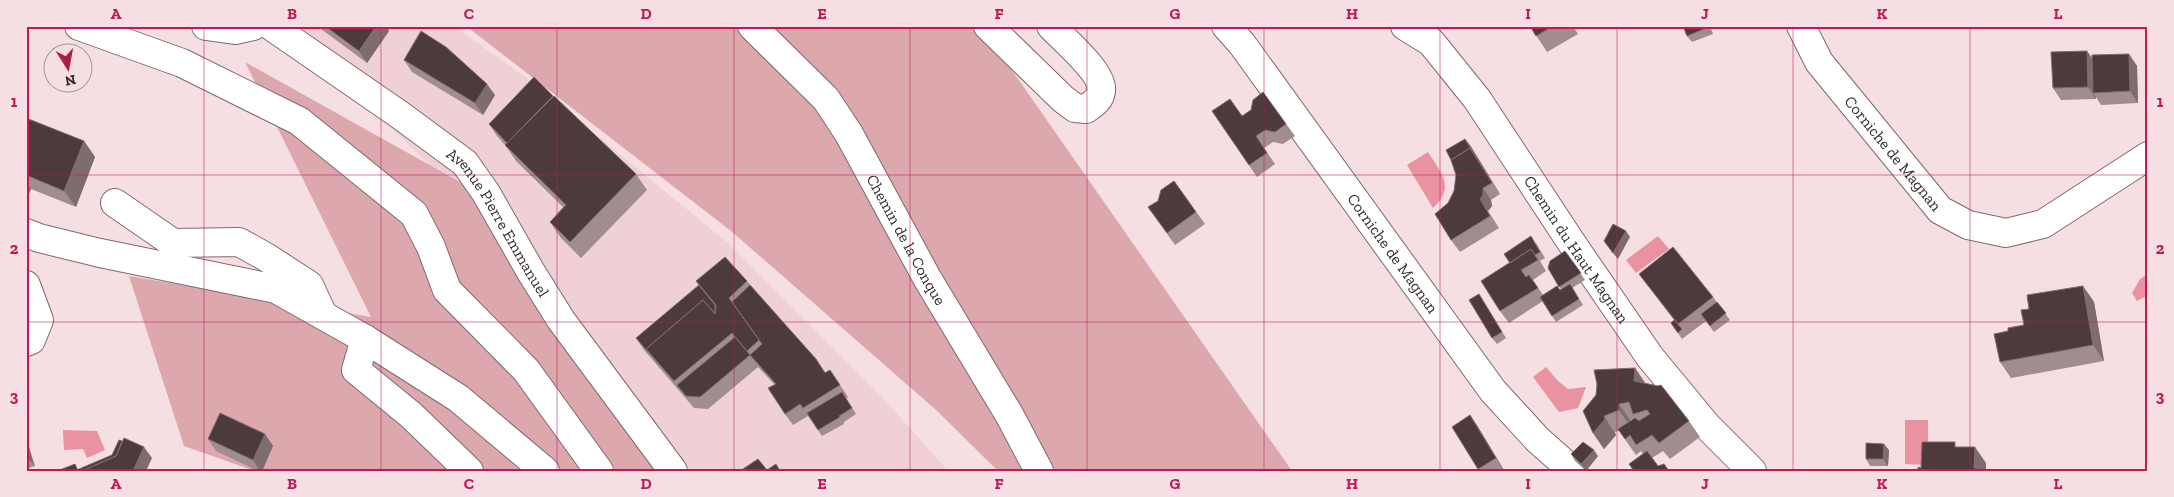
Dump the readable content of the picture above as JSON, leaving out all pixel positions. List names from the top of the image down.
{
  "streets": {
    "street": [
      "Corniche de Magnan",
      "Avenue Pierre Emmanuel",
      "Chemin de la Conque",
      "Chemin du Haut Magnan"
    ]
  },
  "north": "bottom",
  "grid": {
    "columns": [
      "A",
      "B",
      "C",
      "D",
      "E",
      "F",
      "G",
      "H",
      "I",
      "J",
      "K",
      "L"
    ],
    "rows": ["1", "2", "3"]
  }
}
